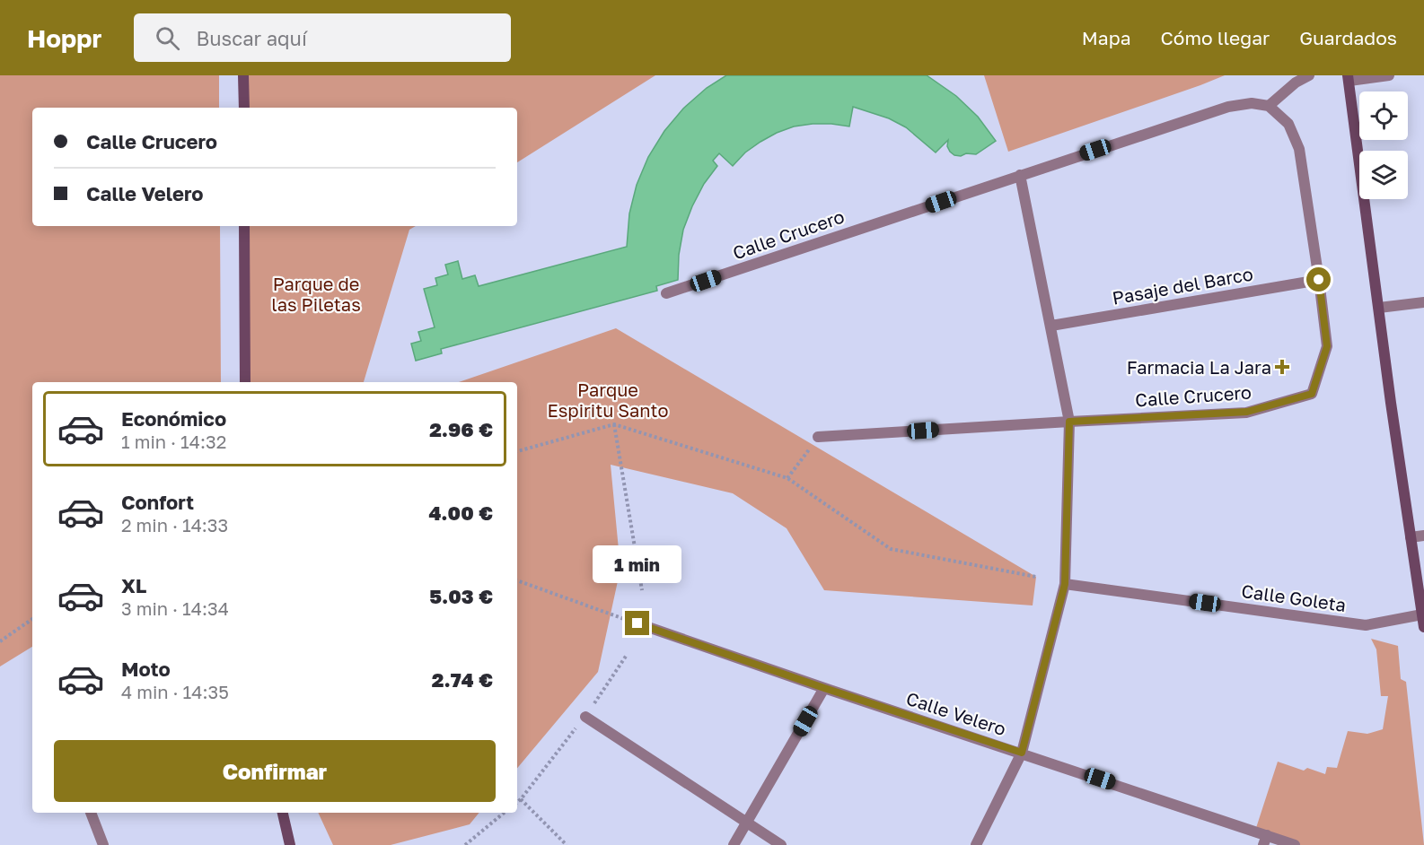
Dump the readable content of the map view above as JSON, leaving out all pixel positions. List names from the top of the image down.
{
  "streets": {
    "street": [
      "Calle Crucero",
      "Pasaje del Barco",
      "Calle Goleta",
      "Calle Velero"
    ]
  },
  "crossings": [
    ["Calle Crucero", "Pasaje del Barco"]
  ],
  "parks": ["Parque de las Piletas", "Parque Espiritu Santo"],
  "places": {
    "health": ["Farmacia La Jara"]
  },
  "page": {
    "header": "Hoppr",
    "search": "Buscar aquí",
    "nav": ["Mapa", "Cómo llegar", "Guardados"],
    "banner": ["Calle Crucero", "Calle Velero"],
    "list": [
      {
        "name": "Económico",
        "note": "1 min · 14:32",
        "value": "2.96 €"
      },
      {
        "name": "Confort",
        "note": "2 min · 14:33",
        "value": "4.00 €"
      },
      {
        "name": "XL",
        "note": "3 min · 14:34",
        "value": "5.03 €"
      },
      {
        "name": "Moto",
        "note": "4 min · 14:35",
        "value": "2.74 €"
      }
    ],
    "bubble": "1 min",
    "buttons": "Confirmar"
  }
}
